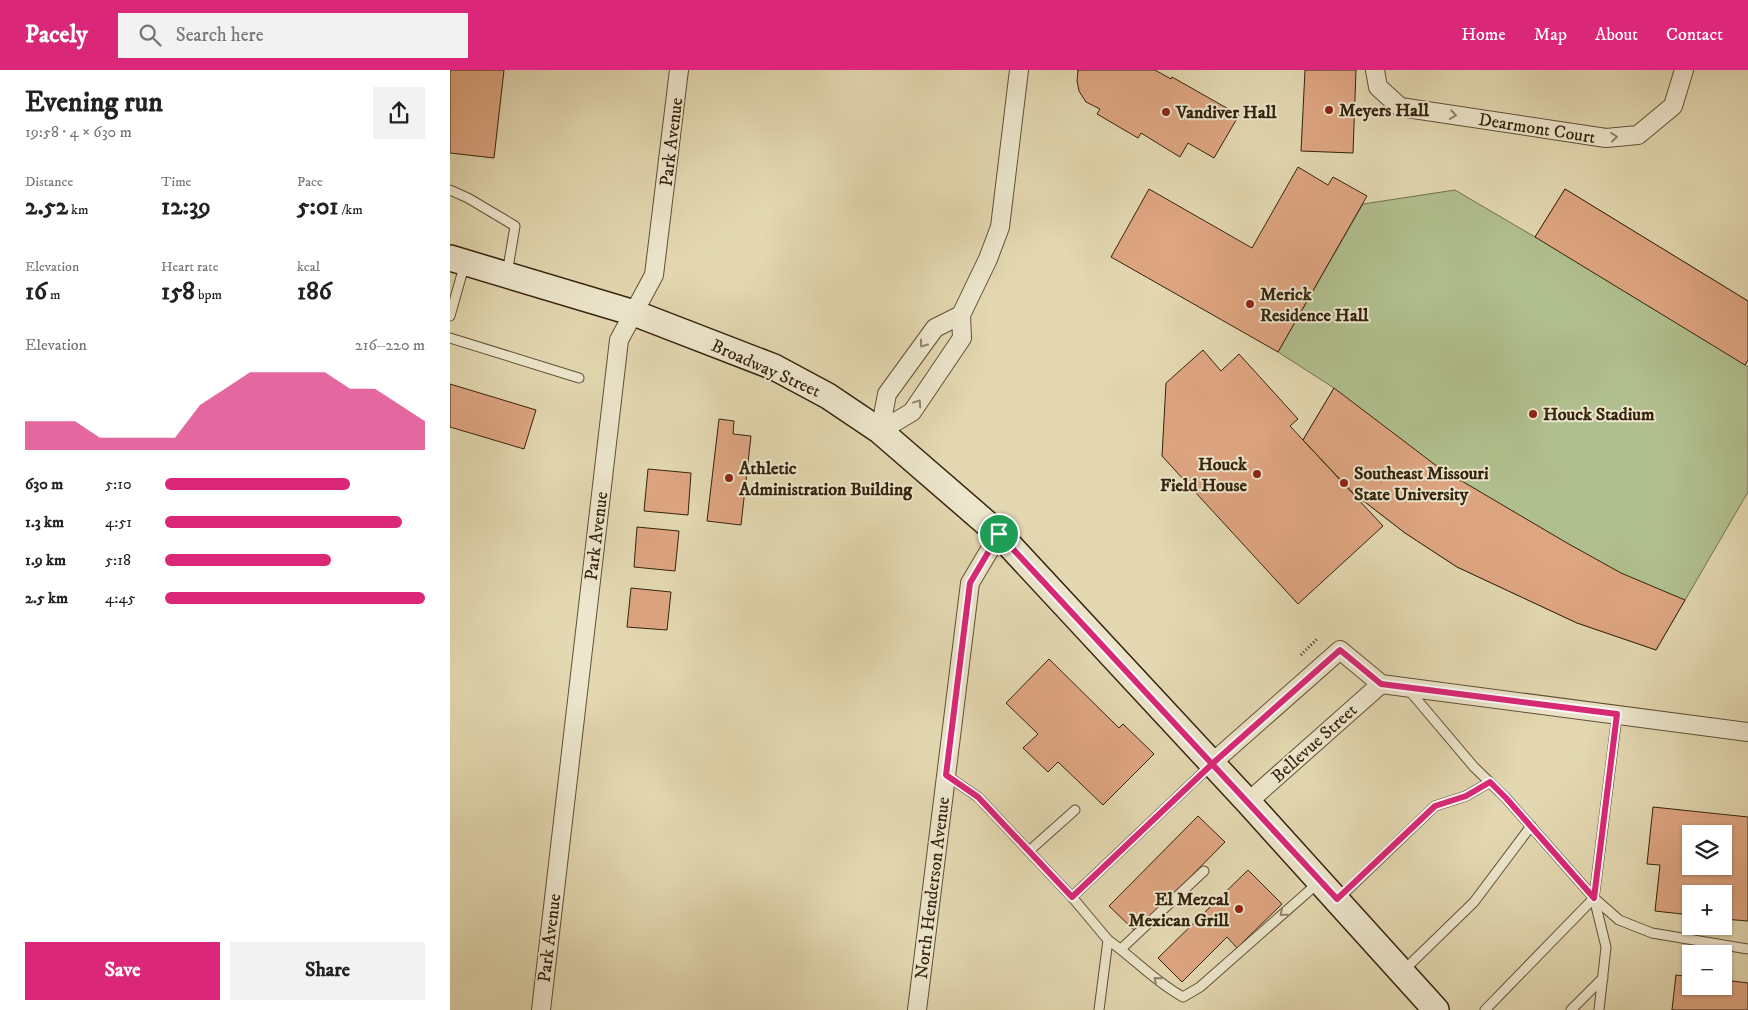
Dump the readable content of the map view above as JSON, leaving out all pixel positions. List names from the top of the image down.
{
  "streets": {
    "main road": ["Broadway Street"],
    "street": [
      "Dearmont Court",
      "Park Avenue",
      "Bellevue Street",
      "North Henderson Avenue"
    ]
  },
  "crossings": [
    ["Park Avenue", "Broadway Street"],
    ["Broadway Street", "Bellevue Street"],
    ["Broadway Street", "North Henderson Avenue"]
  ],
  "one_way": ["Dearmont Court"],
  "places": [
    "Meyers Hall",
    "Vandiver Hall",
    "Merick Residence Hall",
    "Houck Stadium",
    "Houck Field House",
    "Athletic Administration Building",
    "Southeast Missouri State University",
    "El Mezcal Mexican Grill"
  ],
  "page": {
    "header": "Pacely",
    "search": "Search here",
    "nav": [
      "Home",
      "Map",
      "About",
      "Contact"
    ],
    "heading": ["Evening run", "19:58 · 4 × 630 m"],
    "stats": [
      ["Distance", "2.52 km"],
      ["Time", "12:39"],
      ["Pace", "5:01 /km"],
      ["Elevation", "16 m"],
      ["Heart rate", "158 bpm"],
      ["kcal", "186"]
    ],
    "chart": ["Elevation", "216–220 m"],
    "list": [
      {
        "name": "630 m",
        "note": "5:10"
      },
      {
        "name": "1.3 km",
        "note": "4:51"
      },
      {
        "name": "1.9 km",
        "note": "5:18"
      },
      {
        "name": "2.5 km",
        "note": "4:45"
      }
    ],
    "map_buttons": ["+", "−"],
    "buttons": ["Save", "Share"]
  }
}
